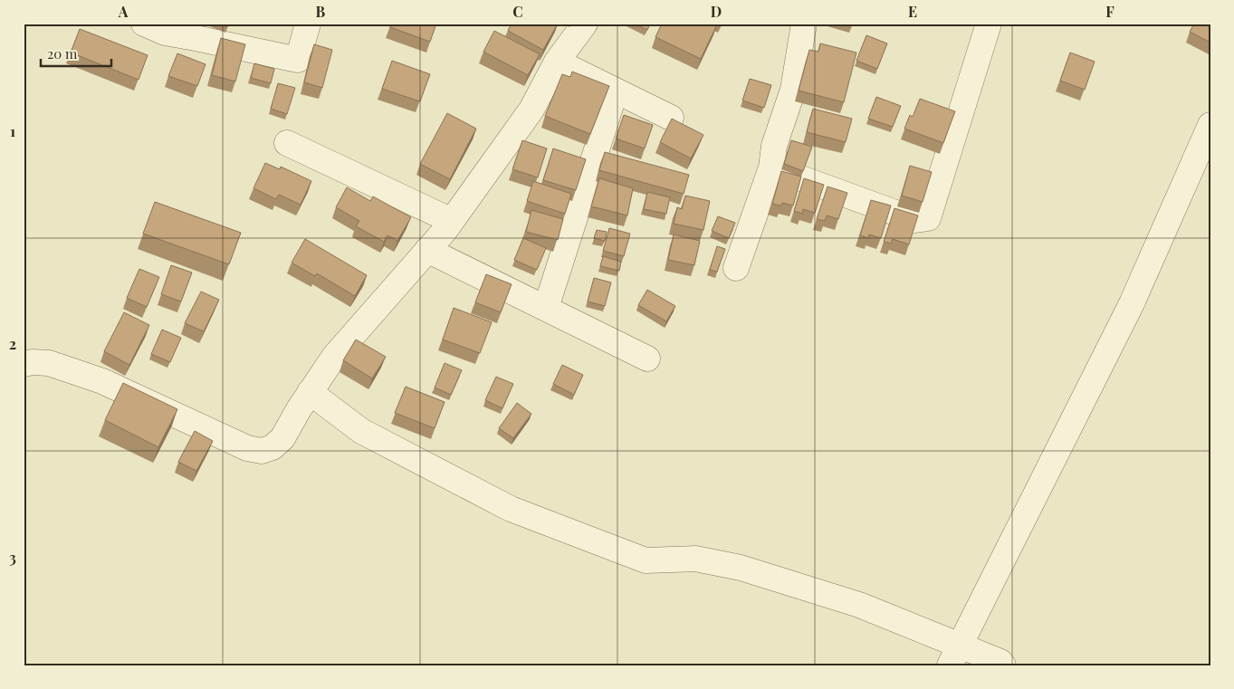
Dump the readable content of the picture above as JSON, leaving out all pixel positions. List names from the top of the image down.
{
  "scale_bar": "20 m",
  "grid": {
    "columns": [
      "A",
      "B",
      "C",
      "D",
      "E",
      "F"
    ],
    "rows": ["1", "2", "3"]
  }
}
